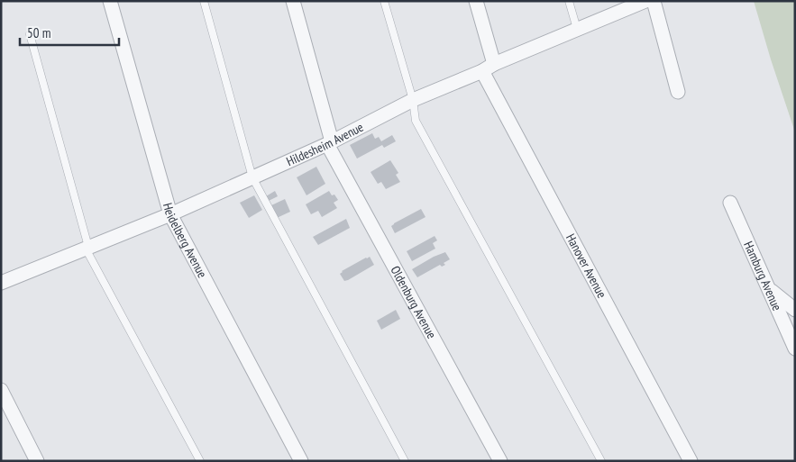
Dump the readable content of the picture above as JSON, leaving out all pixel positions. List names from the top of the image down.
{
  "streets": {
    "street": [
      "Hildesheim Avenue",
      "Heidelberg Avenue",
      "Hanover Avenue",
      "Hamburg Avenue",
      "Oldenburg Avenue"
    ]
  },
  "crossings": [
    ["Hildesheim Avenue", "Heidelberg Avenue"],
    ["Hildesheim Avenue", "Hanover Avenue"],
    ["Hildesheim Avenue", "Oldenburg Avenue"]
  ],
  "scale_bar": "50 m"
}
